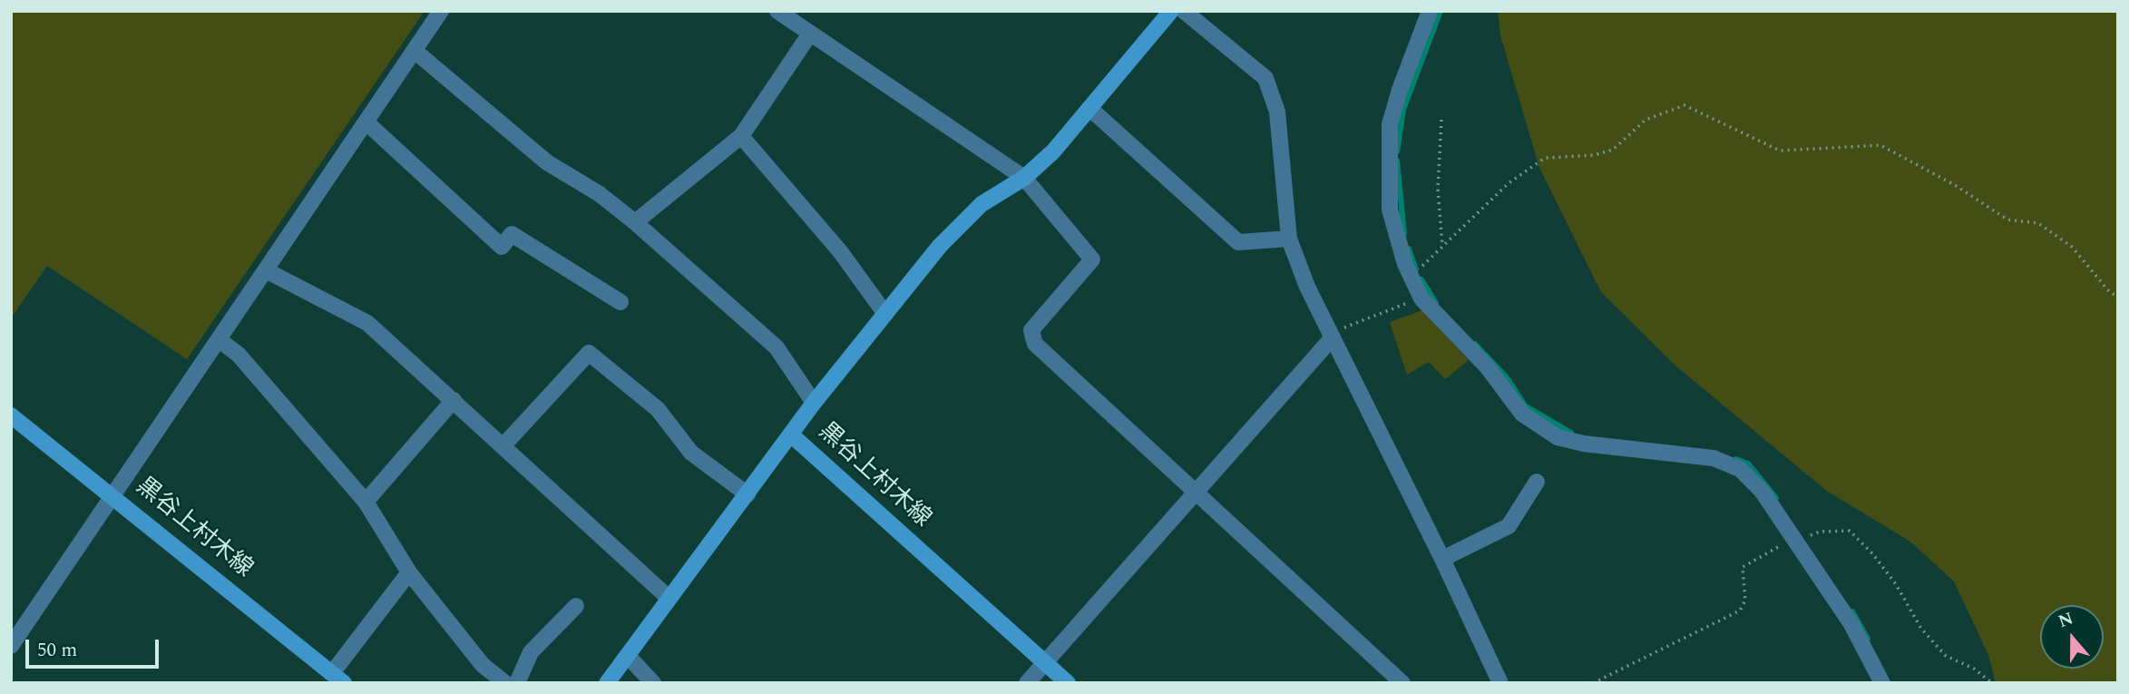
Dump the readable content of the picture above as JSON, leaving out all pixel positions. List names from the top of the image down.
{
  "streets": {
    "main road": ["黒谷上村木線"]
  },
  "scale_bar": "50 m",
  "north": "top"
}
